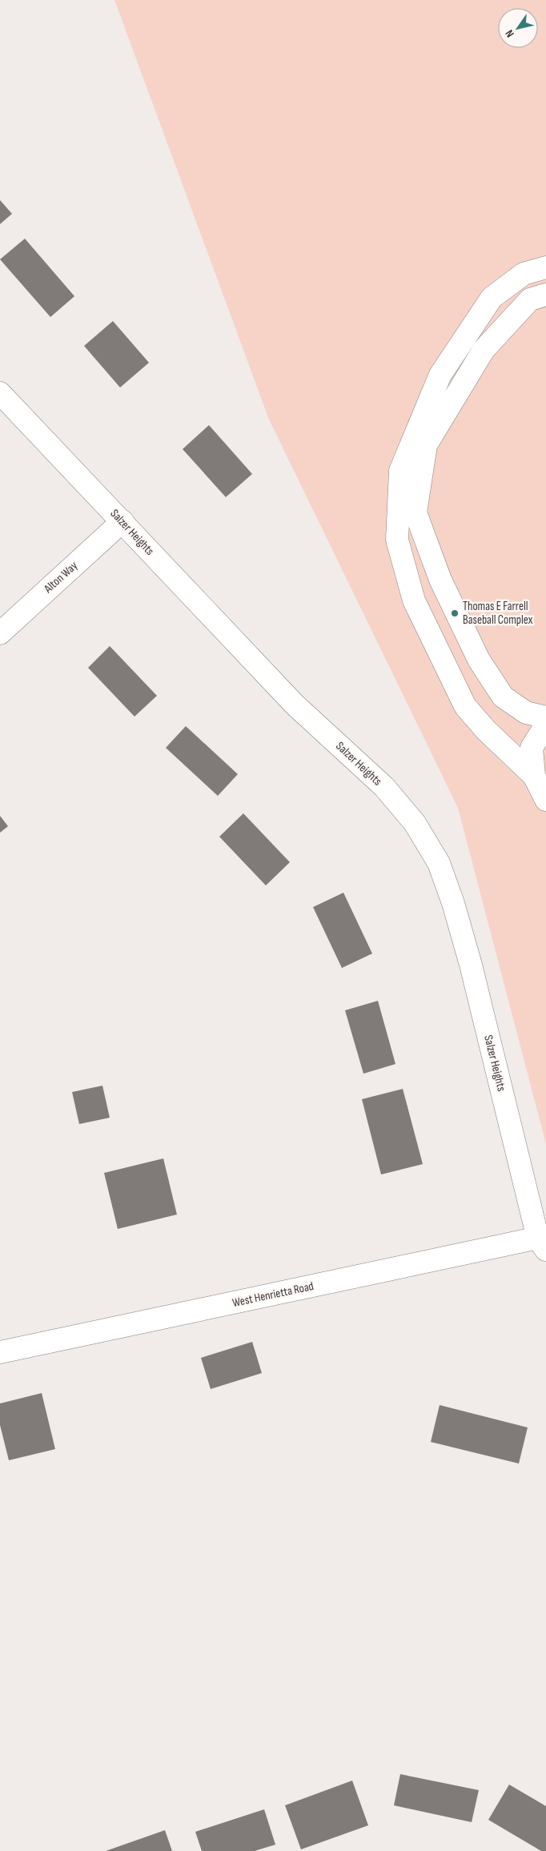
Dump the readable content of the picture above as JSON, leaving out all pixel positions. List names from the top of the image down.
{
  "streets": {
    "street": ["Salzer Heights", "Alton Way", "West Henrietta Road"]
  },
  "crossings": [
    ["Salzer Heights", "Alton Way"],
    ["Salzer Heights", "West Henrietta Road"]
  ],
  "places": ["Thomas E Farrell Baseball Complex"],
  "north": "bottom left"
}
